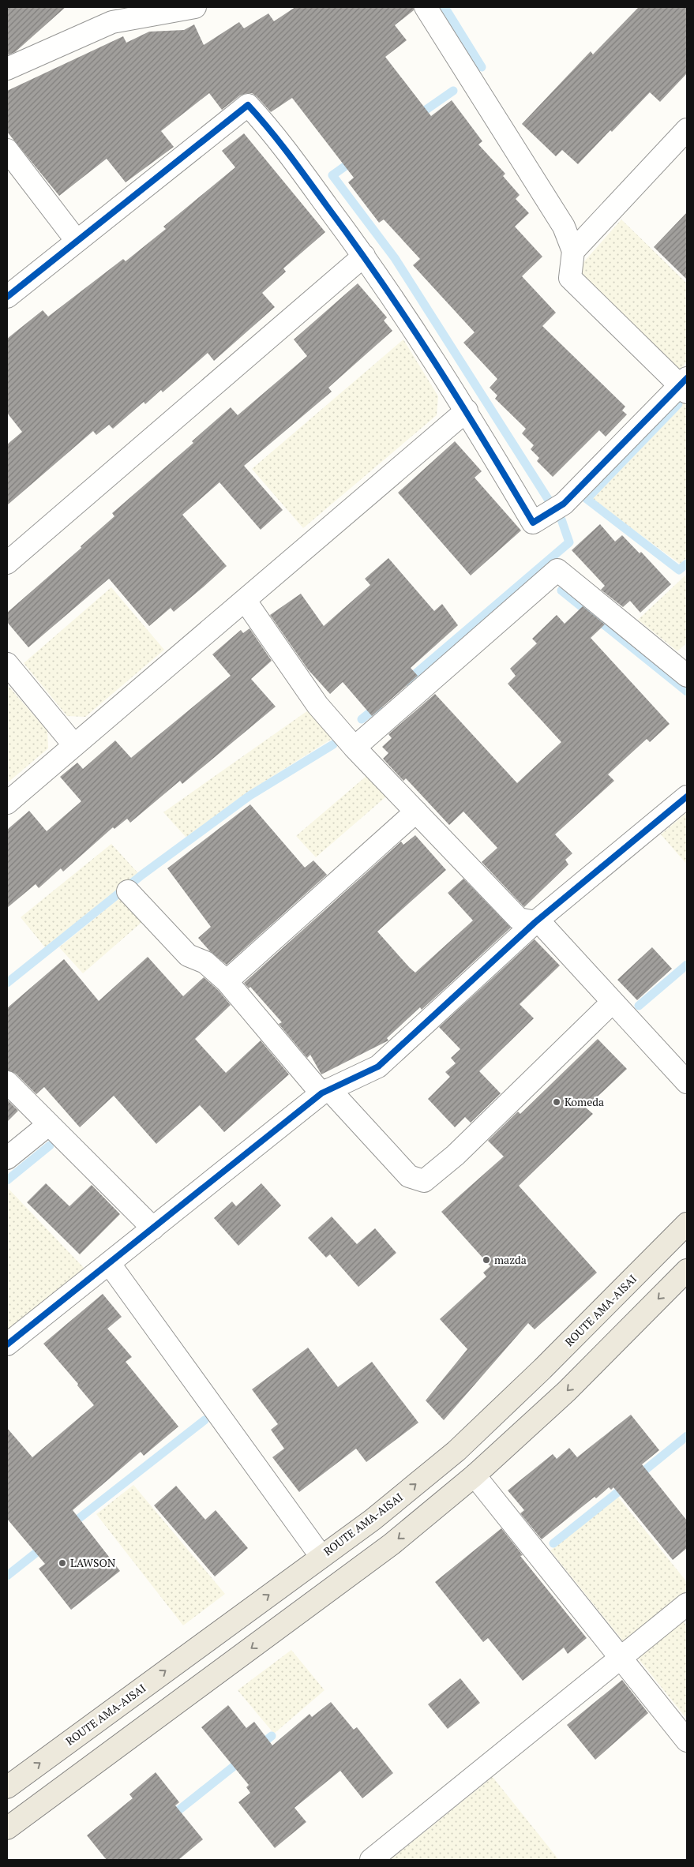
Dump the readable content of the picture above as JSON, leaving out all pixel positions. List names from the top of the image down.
{
  "streets": {
    "main road": ["ROUTE AMA-AISAI"]
  },
  "places": ["Komeda", "mazda", "LAWSON"]
}
